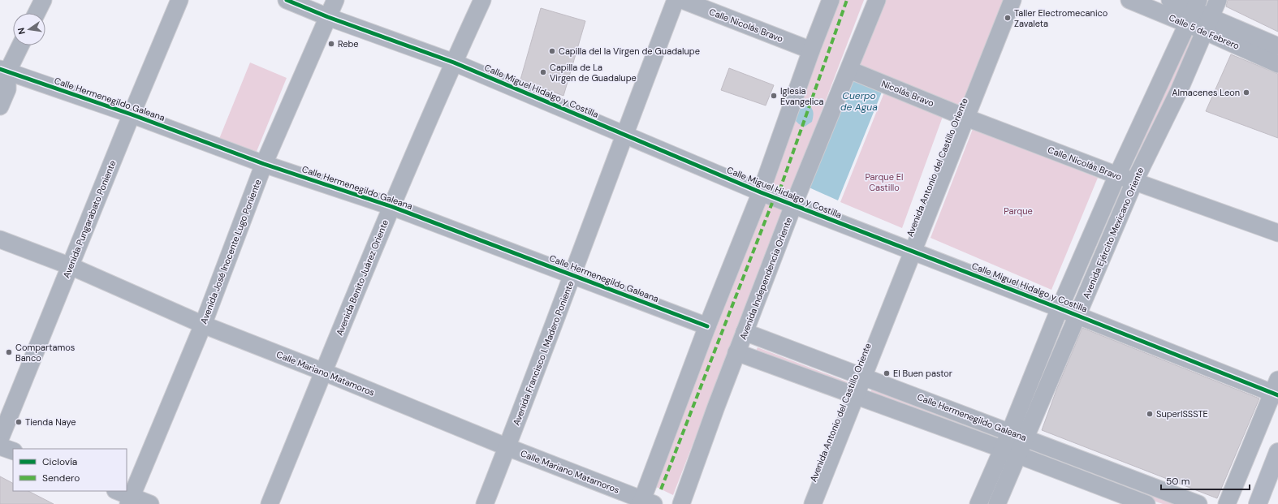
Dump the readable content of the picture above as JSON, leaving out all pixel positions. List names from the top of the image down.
{
  "streets": {
    "street": [
      "Calle Nicolás Bravo",
      "Calle 5 de Febrero",
      "Calle Miguel Hidalgo y Costilla",
      "Nicolás Bravo",
      "Calle Hermenegildo Galeana",
      "Avenida Antonio del Castillo Oriente",
      "Avenida Pungarabato Poniente",
      "Avenida Ejército Mexicano Oriente",
      "Avenida José Inocente Lugo Poniente",
      "Avenida Benito Juárez Oriente",
      "Avenida Independencia Oriente",
      "Avenida Francisco I. Madero Poniente",
      "Calle Mariano Matamoros"
    ]
  },
  "crossings": [
    ["Calle Nicolás Bravo", "Nicolás Bravo"],
    ["Calle Nicolás Bravo", "Avenida Antonio del Castillo Oriente"],
    ["Calle Nicolás Bravo", "Avenida Ejército Mexicano Oriente"],
    ["Calle 5 de Febrero", "Avenida Ejército Mexicano Oriente"],
    ["Calle Miguel Hidalgo y Costilla", "Avenida Antonio del Castillo Oriente"],
    ["Calle Miguel Hidalgo y Costilla", "Avenida Ejército Mexicano Oriente"],
    ["Calle Miguel Hidalgo y Costilla", "Avenida José Inocente Lugo Poniente"],
    ["Calle Miguel Hidalgo y Costilla", "Avenida Benito Juárez Oriente"],
    ["Calle Miguel Hidalgo y Costilla", "Avenida Independencia Oriente"],
    ["Calle Miguel Hidalgo y Costilla", "Avenida Francisco I. Madero Poniente"],
    ["Nicolás Bravo", "Avenida Antonio del Castillo Oriente"],
    ["Nicolás Bravo", "Avenida Independencia Oriente"],
    ["Calle Hermenegildo Galeana", "Avenida Antonio del Castillo Oriente"],
    ["Calle Hermenegildo Galeana", "Avenida Pungarabato Poniente"],
    ["Calle Hermenegildo Galeana", "Avenida Ejército Mexicano Oriente"],
    ["Calle Hermenegildo Galeana", "Avenida José Inocente Lugo Poniente"],
    ["Calle Hermenegildo Galeana", "Avenida Benito Juárez Oriente"],
    ["Calle Hermenegildo Galeana", "Avenida Independencia Oriente"],
    ["Calle Hermenegildo Galeana", "Avenida Francisco I. Madero Poniente"],
    ["Avenida Pungarabato Poniente", "Calle Mariano Matamoros"],
    ["Avenida José Inocente Lugo Poniente", "Calle Mariano Matamoros"],
    ["Avenida Benito Juárez Oriente", "Calle Mariano Matamoros"],
    ["Avenida Francisco I. Madero Poniente", "Calle Mariano Matamoros"]
  ],
  "water": ["Cuerpo de Agua"],
  "parks": ["Parque El Castillo", "Parque"],
  "places": [
    "Taller Electromecanico Zavaleta",
    "Rebe",
    "Capilla del la Virgen de Guadalupe",
    "Capilla de La Virgen de Guadalupe",
    "Almacenes Leon",
    "Iglesia Evangelica",
    "Compartamos Banco",
    "El Buen pastor",
    "SuperISSSTE",
    "Tienda Naye"
  ],
  "legend": ["Ciclovía", "Sendero"],
  "scale_bar": "50 m",
  "north": "left"
}
